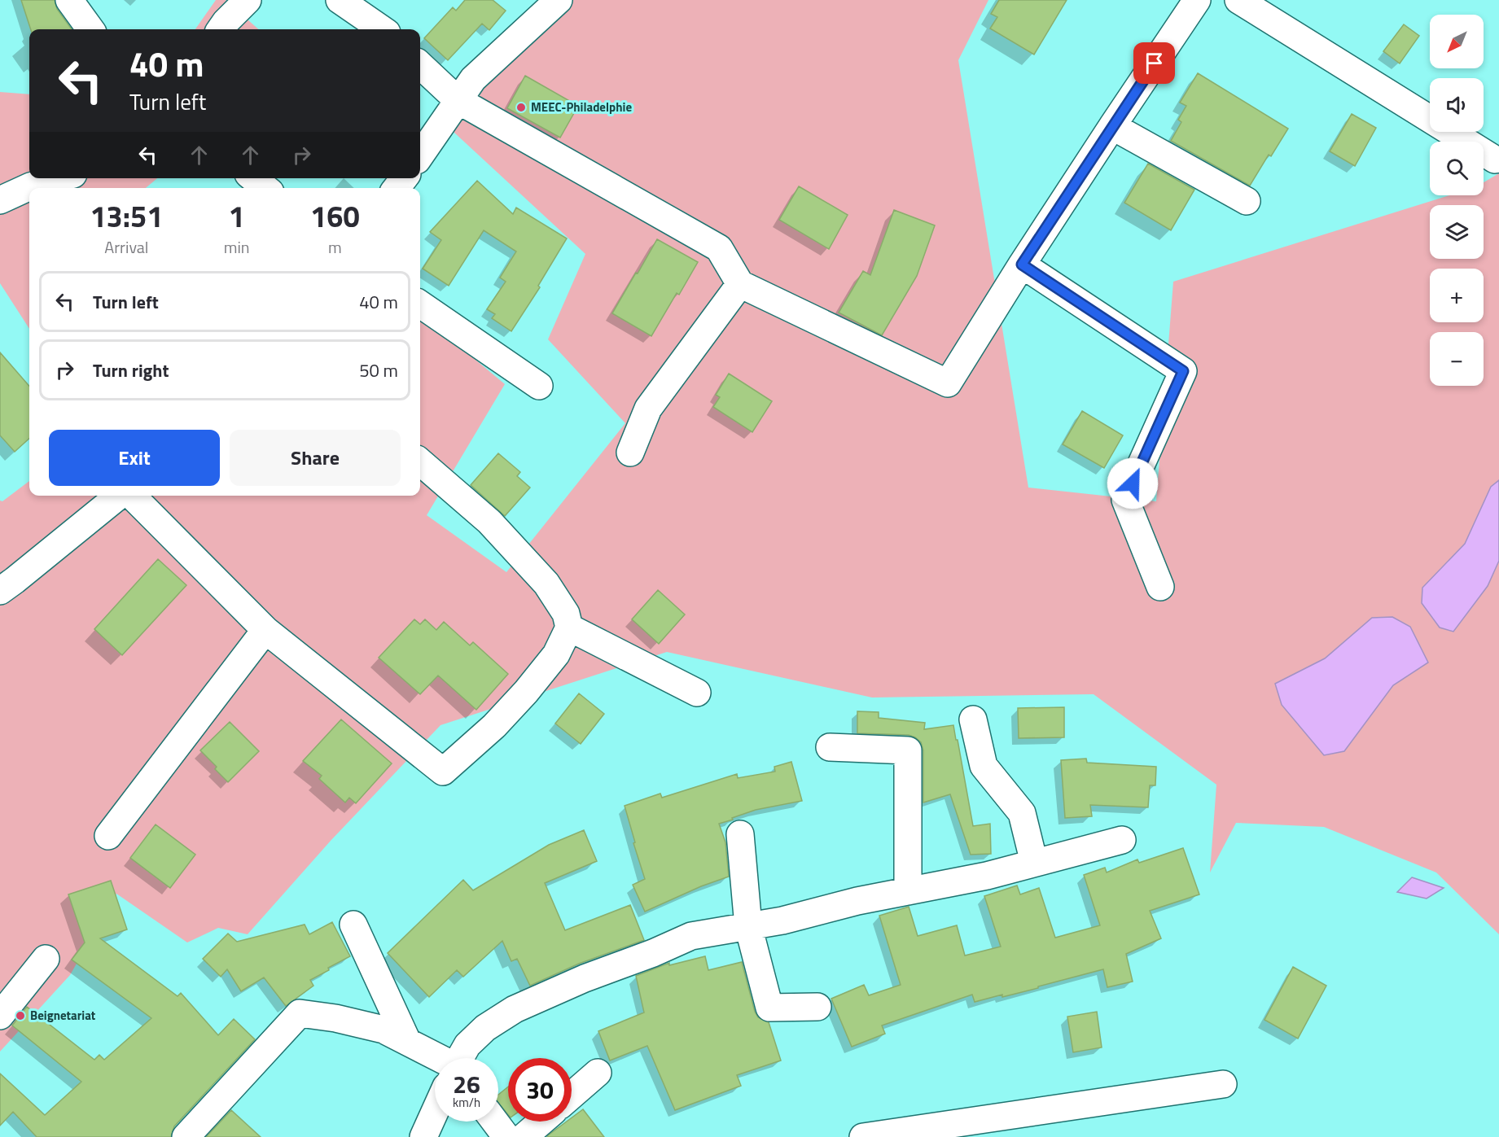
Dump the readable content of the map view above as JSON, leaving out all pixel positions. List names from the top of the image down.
{
  "places": ["MEEC-Philadelphie", "Beignetariat"],
  "north": "bottom left",
  "page": {
    "map_buttons": ["+", "−"],
    "turn": ["40 m", "Turn left"],
    "eta": [
      "13:51",
      "Arrival",
      "1",
      "min",
      "160",
      "m"
    ],
    "list": [
      {
        "name": "Turn left",
        "value": "40 m"
      },
      {
        "name": "Turn right",
        "value": "50 m"
      }
    ],
    "buttons": ["Exit", "Share"],
    "speed": "26 km/h",
    "limit": "30"
  }
}
